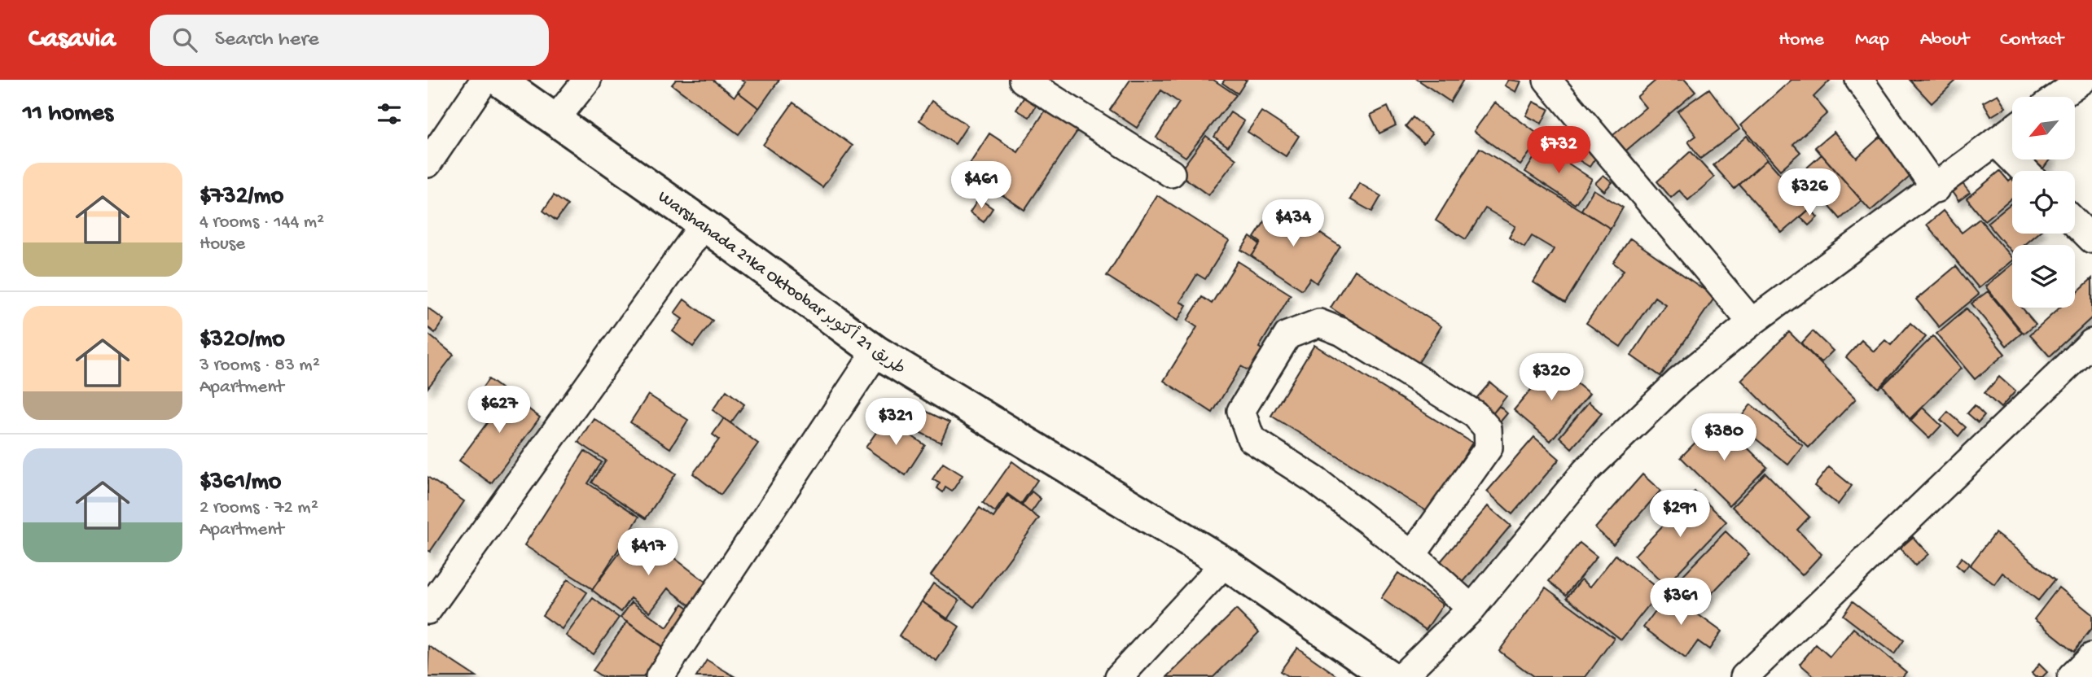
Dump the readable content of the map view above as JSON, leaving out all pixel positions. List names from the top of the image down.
{
  "streets": {
    "main road": ["Warshahada 21ka Oktoobar طريق 21 أكتوبر"]
  },
  "north": "bottom left",
  "page": {
    "header": "Casavia",
    "search": "Search here",
    "nav": [
      "Home",
      "Map",
      "About",
      "Contact"
    ],
    "heading": "11 homes",
    "price": [
      "$732",
      "$461",
      "$326",
      "$434",
      "$320",
      "$627",
      "$321",
      "$380",
      "$291",
      "$417",
      "$361"
    ],
    "list": [
      {
        "name": "$732/mo",
        "note": "4 rooms · 144 m² · House"
      },
      {
        "name": "$320/mo",
        "note": "3 rooms · 83 m² · Apartment"
      },
      {
        "name": "$361/mo",
        "note": "2 rooms · 72 m² · Apartment"
      }
    ]
  }
}
